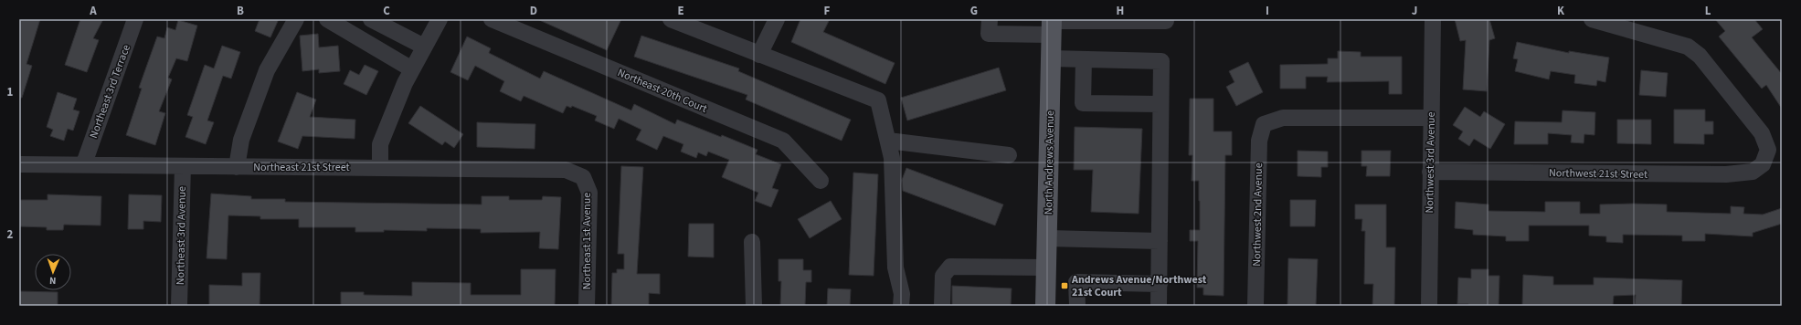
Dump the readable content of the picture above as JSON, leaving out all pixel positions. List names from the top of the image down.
{
  "streets": {
    "main road": ["North Andrews Avenue"],
    "street": [
      "Northeast 20th Court",
      "Northeast 3rd Terrace",
      "Northwest 3rd Avenue",
      "Northeast 21st Street",
      "Northwest 21st Street",
      "Northwest 2nd Avenue",
      "Northeast 3rd Avenue",
      "Northeast 1st Avenue"
    ]
  },
  "crossings": [
    ["Northeast 3rd Terrace", "Northeast 21st Street"],
    ["Northwest 3rd Avenue", "Northwest 21st Street"],
    ["Northwest 3rd Avenue", "Northwest 2nd Avenue"],
    ["Northeast 21st Street", "Northeast 3rd Avenue"],
    ["Northeast 21st Street", "Northeast 1st Avenue"]
  ],
  "places": {
    "transit": ["Andrews Avenue/Northwest 21st Court"]
  },
  "north": "bottom",
  "grid": {
    "columns": [
      "A",
      "B",
      "C",
      "D",
      "E",
      "F",
      "G",
      "H",
      "I",
      "J",
      "K",
      "L"
    ],
    "rows": ["1", "2"]
  }
}
